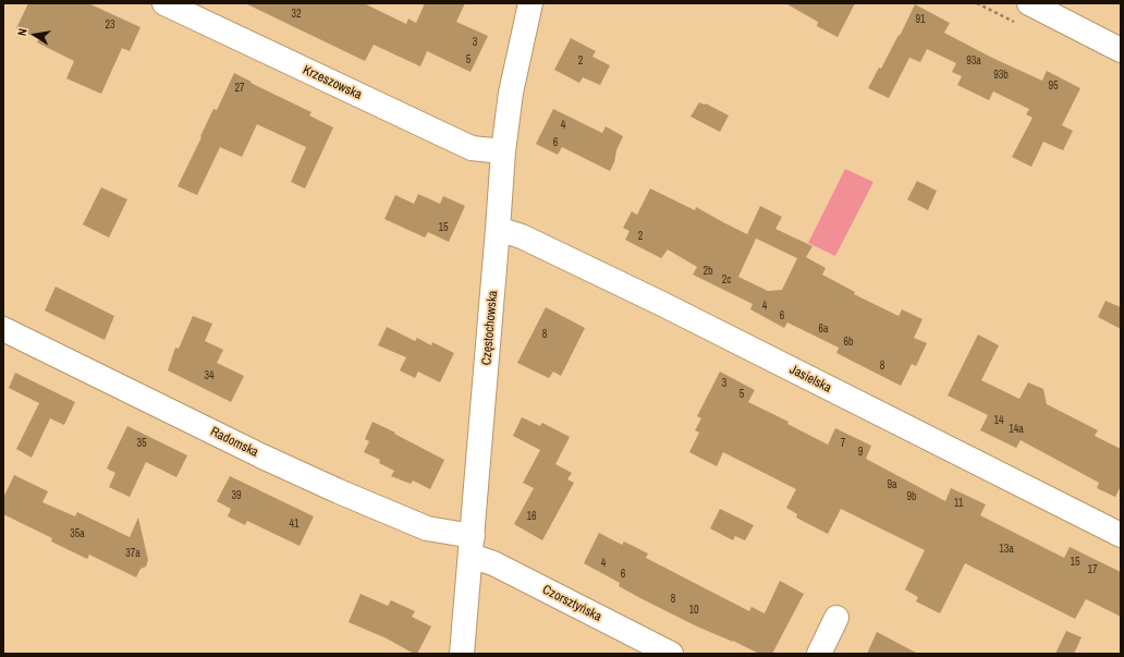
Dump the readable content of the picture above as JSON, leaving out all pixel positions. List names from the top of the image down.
{
  "streets": {
    "street": [
      "Krzeszowska",
      "Częstochowska",
      "Jasielska",
      "Radomska",
      "Czorsztyńska"
    ]
  },
  "crossings": [
    ["Krzeszowska", "Częstochowska"],
    ["Częstochowska", "Jasielska"],
    ["Częstochowska", "Radomska"],
    ["Częstochowska", "Czorsztyńska"],
    ["Radomska", "Czorsztyńska"]
  ],
  "house_numbers": [
    "32",
    "91",
    "23",
    "3",
    "5",
    "2",
    "93a",
    "93b",
    "95",
    "27",
    "4",
    "6",
    "15",
    "2",
    "2b",
    "2c",
    "4",
    "6",
    "6a",
    "8",
    "6b",
    "8",
    "34",
    "3",
    "5",
    "14",
    "14a",
    "35",
    "7",
    "9",
    "9a",
    "39",
    "9b",
    "11",
    "16",
    "41",
    "35a",
    "13a",
    "37a",
    "15",
    "4",
    "17",
    "6",
    "8",
    "10"
  ],
  "north": "left"
}
